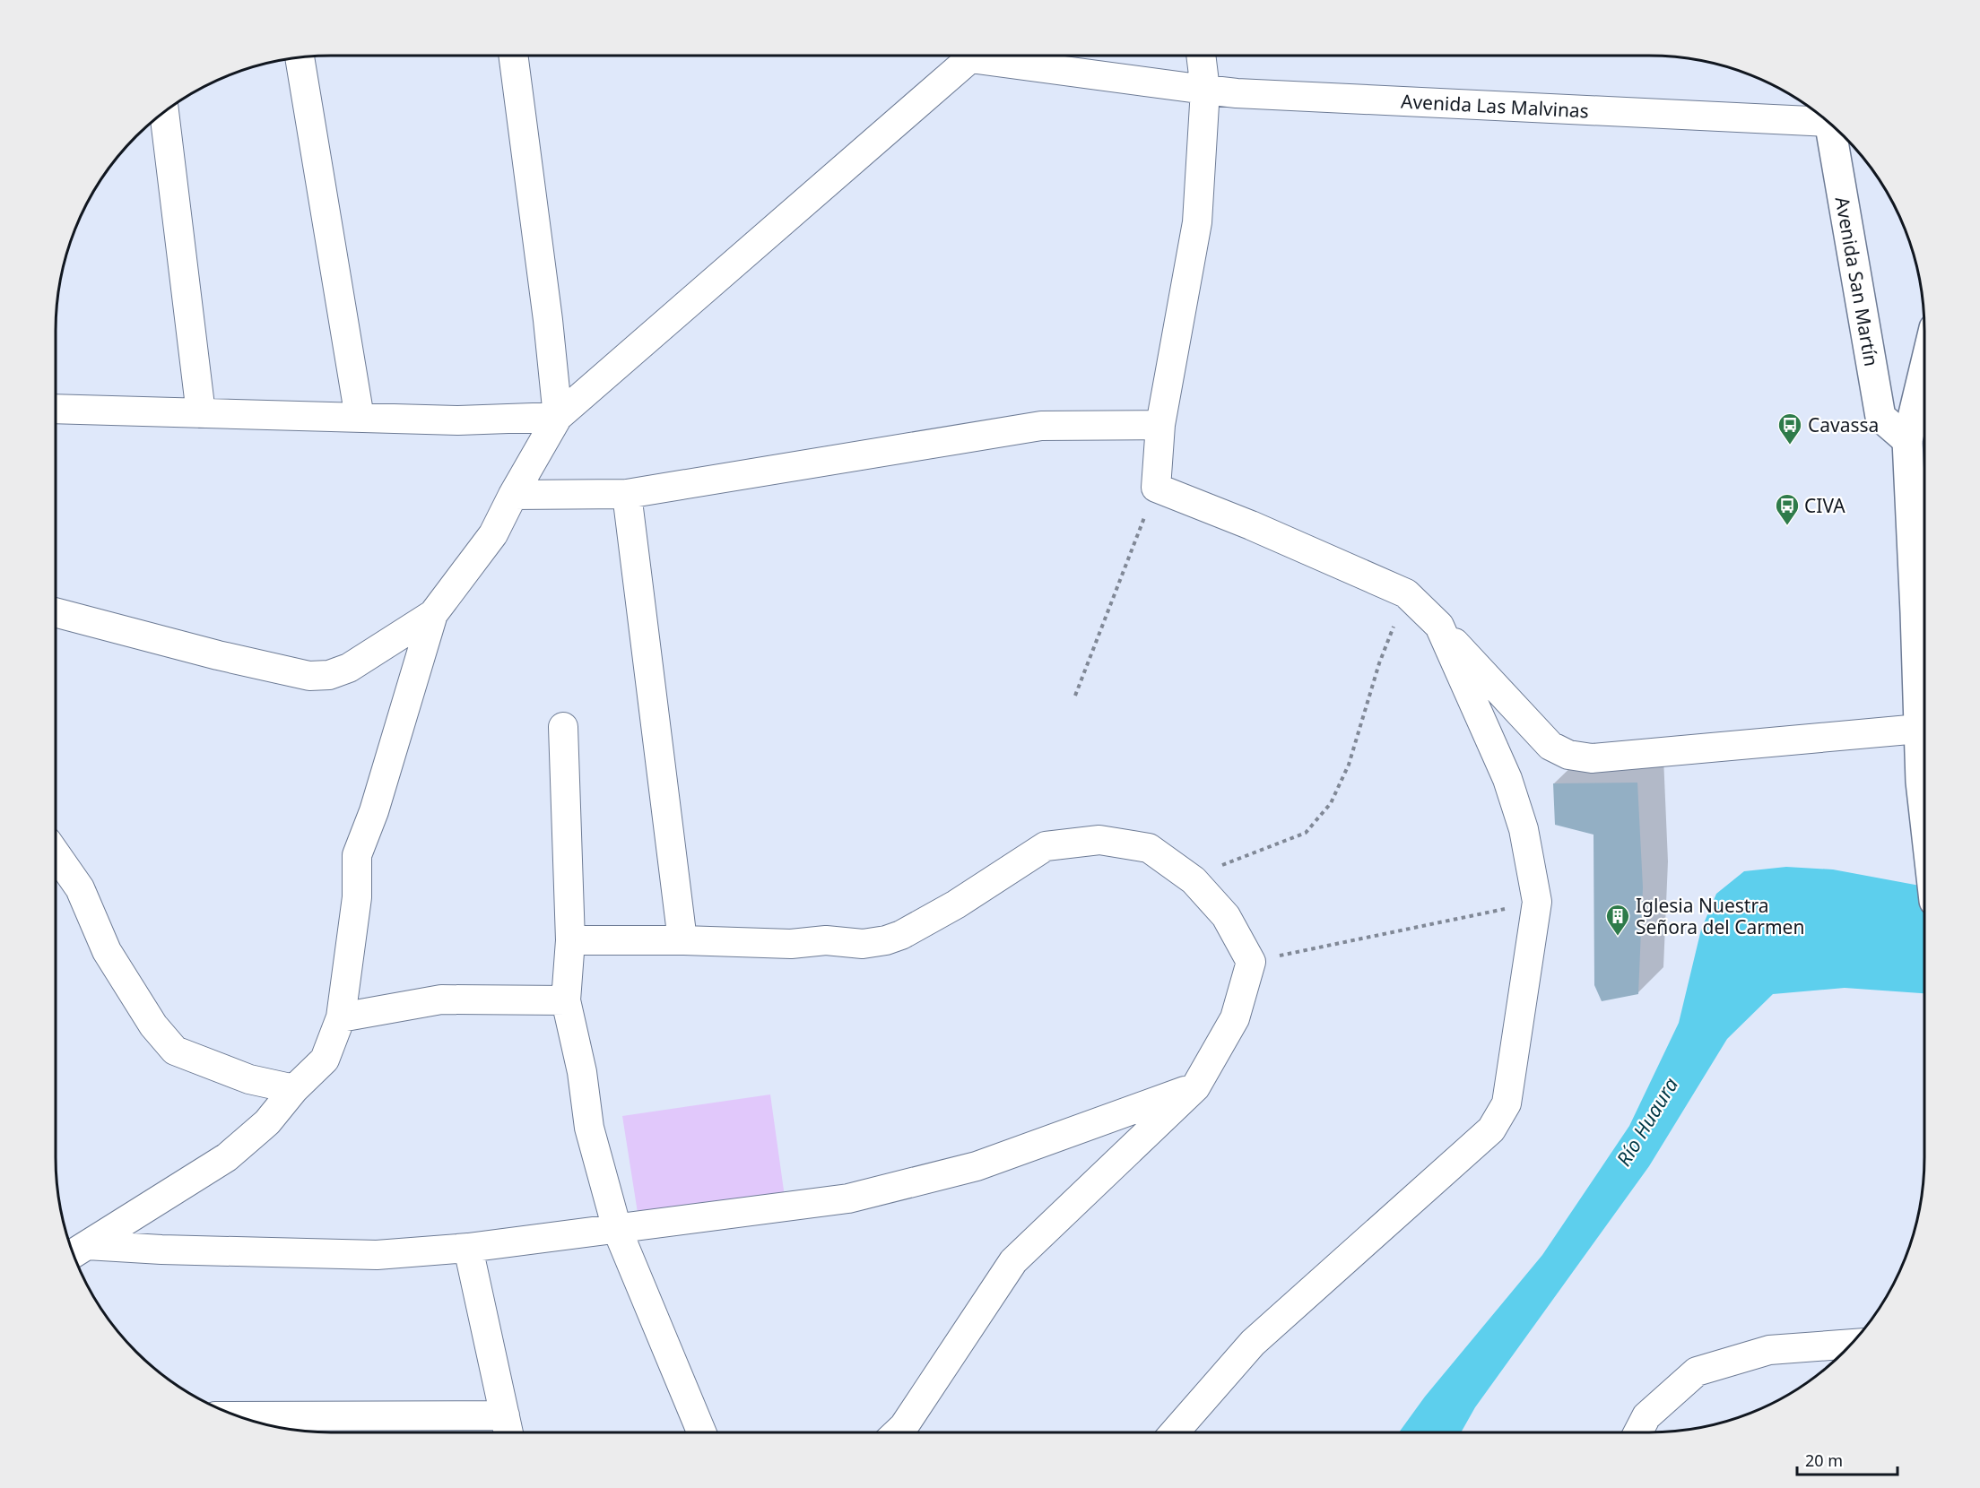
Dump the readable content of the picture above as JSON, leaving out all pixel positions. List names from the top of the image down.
{
  "streets": {
    "main road": ["Avenida San Martín"],
    "street": ["Avenida Las Malvinas"]
  },
  "water": ["Río Huaura"],
  "places": {
    "bus stop": ["Cavassa", "CIVA"],
    "building": ["Iglesia Nuestra Señora del Carmen"]
  },
  "scale_bar": "20 m"
}
